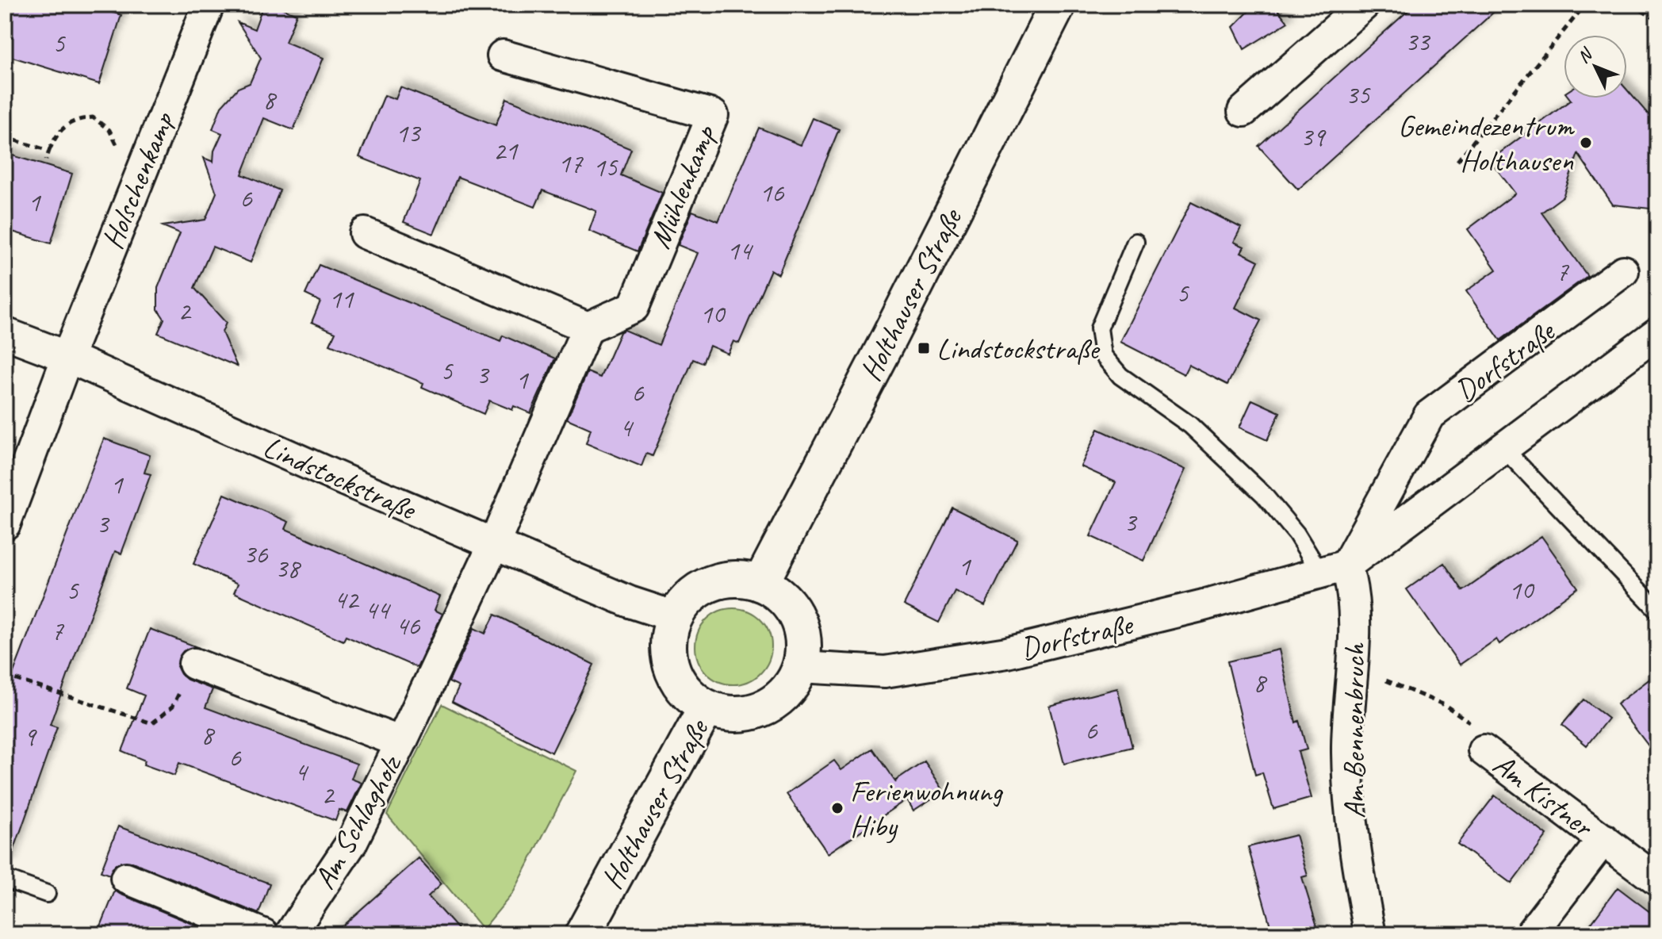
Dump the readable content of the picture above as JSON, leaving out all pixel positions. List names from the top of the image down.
{
  "streets": {
    "street": [
      "Holschenkamp",
      "Mühlenkamp",
      "Holthauser Straße",
      "Dorfstraße",
      "Lindstockstraße",
      "Am Bennenbruch",
      "Am Kistner",
      "Am Schlagholz"
    ]
  },
  "crossings": [
    ["Holschenkamp", "Lindstockstraße"],
    ["Holthauser Straße", "Dorfstraße"],
    ["Holthauser Straße", "Lindstockstraße"],
    ["Dorfstraße", "Lindstockstraße"],
    ["Dorfstraße", "Am Bennenbruch"],
    ["Lindstockstraße", "Am Schlagholz"]
  ],
  "places": {
    "other": ["Gemeindezentrum Holthausen", "Ferienwohnung Hiby"],
    "transit": ["Lindstockstraße"]
  },
  "house_numbers": [
    "33",
    "5",
    "35",
    "8",
    "13",
    "39",
    "21",
    "17",
    "15",
    "16",
    "6",
    "1",
    "14",
    "7",
    "5",
    "11",
    "2",
    "10",
    "5",
    "3",
    "1",
    "6",
    "4",
    "1",
    "3",
    "3",
    "36",
    "1",
    "38",
    "10",
    "5",
    "42",
    "44",
    "46",
    "7",
    "8",
    "6",
    "8",
    "9",
    "6",
    "4",
    "2"
  ],
  "north": "top left"
}
